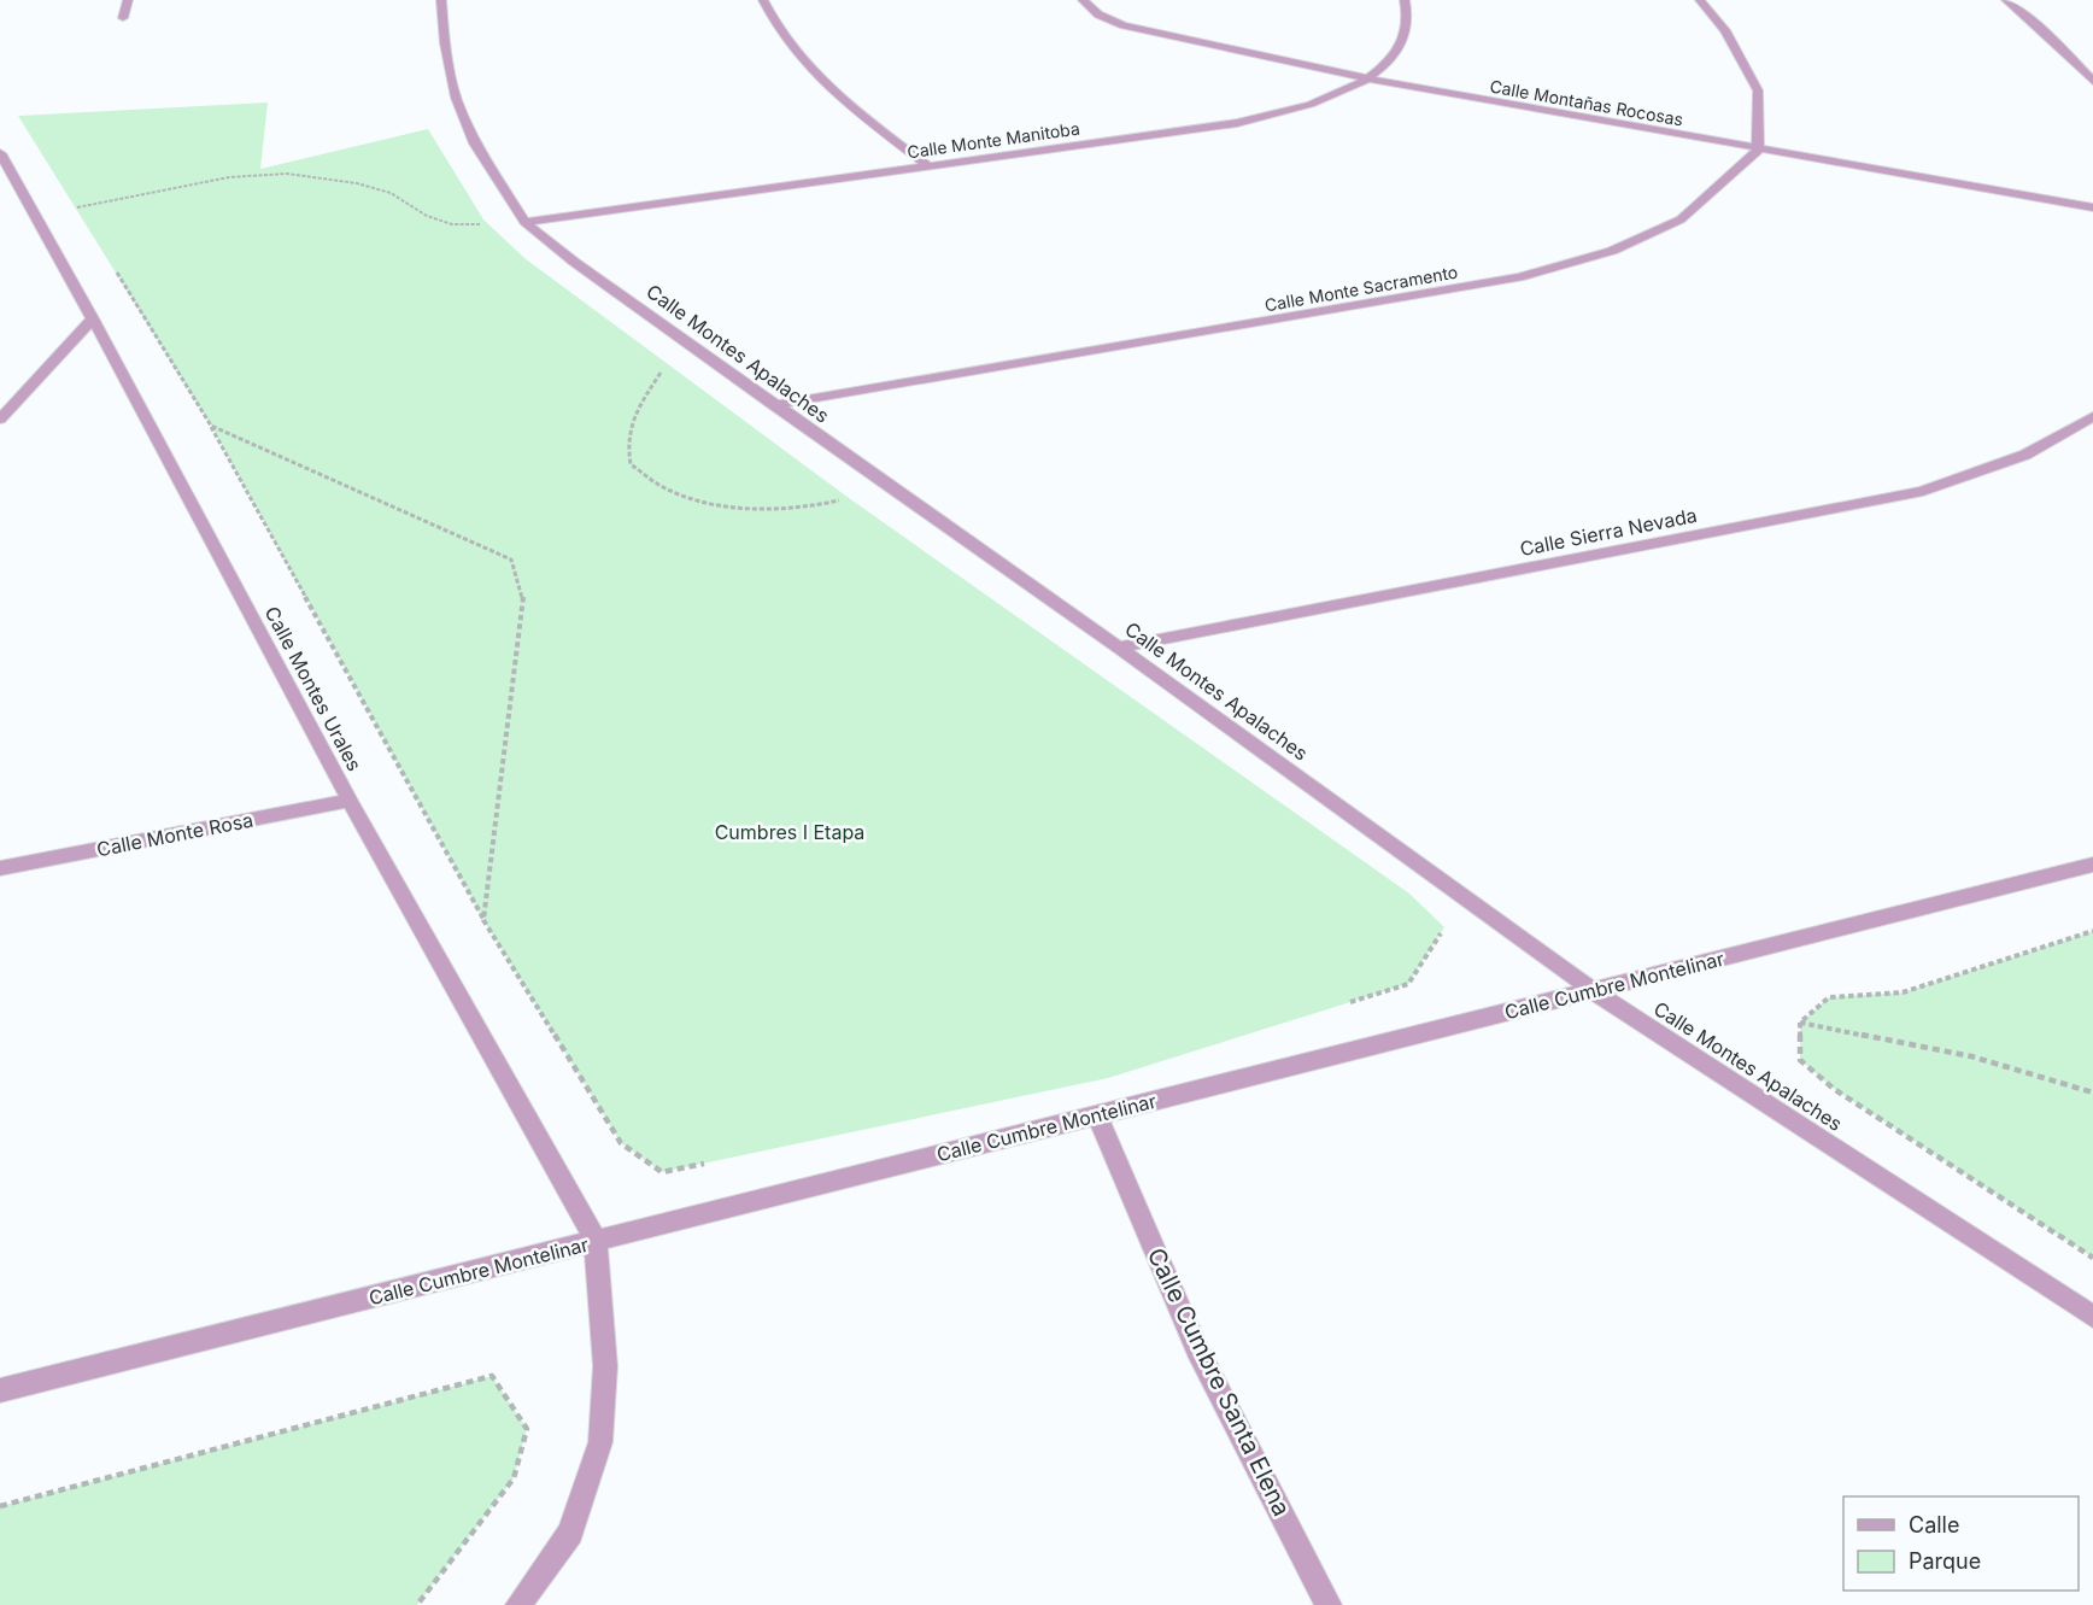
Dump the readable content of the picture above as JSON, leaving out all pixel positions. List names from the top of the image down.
{
  "streets": {
    "street": [
      "Calle Montañas Rocosas",
      "Calle Monte Manitoba",
      "Calle Monte Sacramento",
      "Calle Montes Apalaches",
      "Calle Sierra Nevada",
      "Calle Montes Urales",
      "Calle Monte Rosa",
      "Calle Cumbre Montelinar",
      "Calle Cumbre Santa Elena"
    ]
  },
  "crossings": [
    ["Calle Montañas Rocosas", "Calle Monte Manitoba"],
    ["Calle Montañas Rocosas", "Calle Monte Sacramento"],
    ["Calle Monte Manitoba", "Calle Montes Apalaches"],
    ["Calle Monte Sacramento", "Calle Montes Apalaches"],
    ["Calle Montes Apalaches", "Calle Sierra Nevada"],
    ["Calle Montes Apalaches", "Calle Cumbre Montelinar"],
    ["Calle Montes Urales", "Calle Monte Rosa"],
    ["Calle Montes Urales", "Calle Cumbre Montelinar"],
    ["Calle Cumbre Montelinar", "Calle Cumbre Santa Elena"]
  ],
  "parks": ["Cumbres I Etapa"],
  "legend": ["Calle", "Parque"]
}
